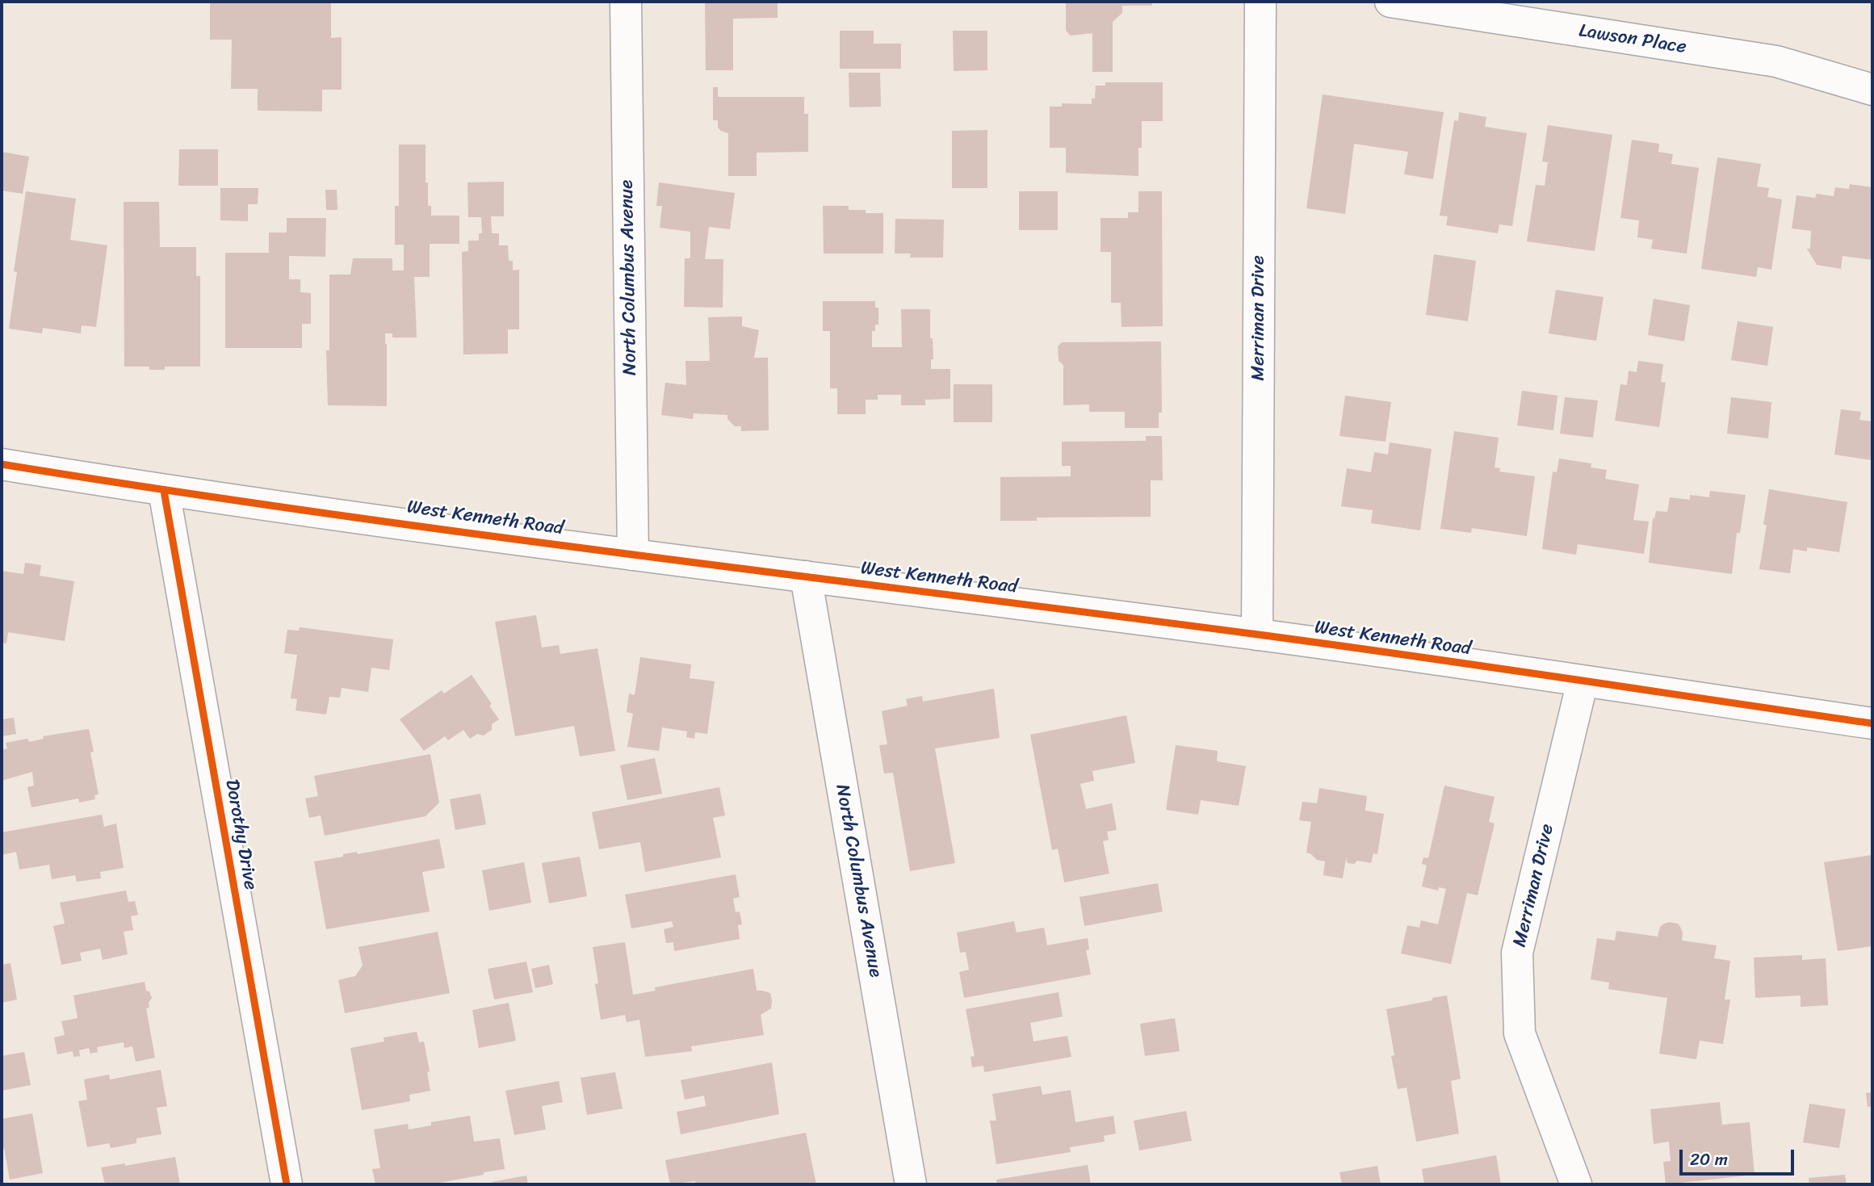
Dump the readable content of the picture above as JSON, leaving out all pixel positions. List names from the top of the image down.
{
  "streets": {
    "street": [
      "Lawson Place",
      "North Columbus Avenue",
      "Merriman Drive",
      "West Kenneth Road",
      "Dorothy Drive"
    ]
  },
  "crossings": [
    ["North Columbus Avenue", "West Kenneth Road"],
    ["Merriman Drive", "West Kenneth Road"],
    ["West Kenneth Road", "Dorothy Drive"]
  ],
  "scale_bar": "20 m"
}
